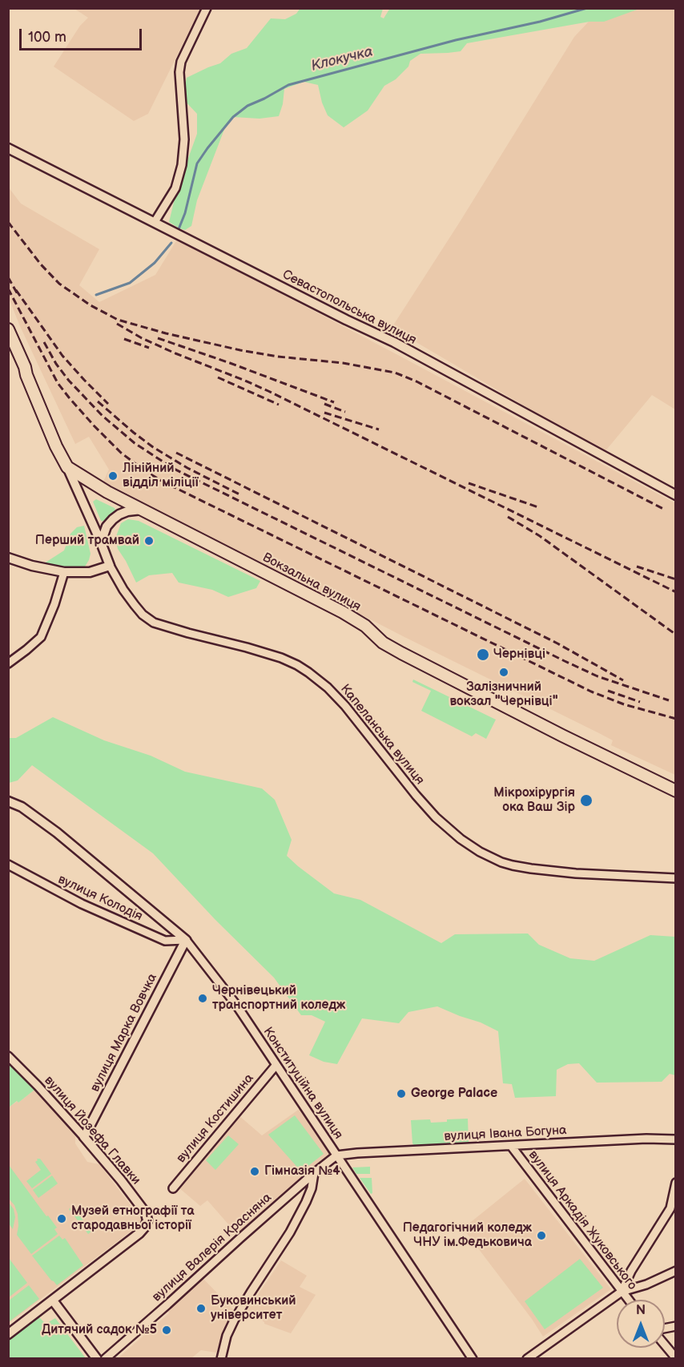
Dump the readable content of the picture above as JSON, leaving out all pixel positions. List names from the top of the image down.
{
  "streets": {
    "main road": ["Вокзальна вулиця"],
    "street": [
      "Севастопольська вулиця",
      "Капеланська вулиця",
      "вулиця Колодія",
      "вулиця Марка Вовчка",
      "Конституційна вулиця",
      "вулиця Костишина",
      "вулиця Йозефа Главки",
      "вулиця Івана Богуна",
      "вулиця Аркадія Жуковського",
      "вулиця Валерія Красняна"
    ]
  },
  "crossings": [
    ["Вокзальна вулиця", "Капеланська вулиця"],
    ["вулиця Колодія", "вулиця Марка Вовчка"],
    ["вулиця Колодія", "Конституційна вулиця"],
    ["вулиця Марка Вовчка", "Конституційна вулиця"],
    ["вулиця Марка Вовчка", "вулиця Йозефа Главки"],
    ["Конституційна вулиця", "вулиця Костишина"],
    ["Конституційна вулиця", "вулиця Івана Богуна"],
    ["Конституційна вулиця", "вулиця Валерія Красняна"],
    ["вулиця Івана Богуна", "вулиця Аркадія Жуковського"],
    ["вулиця Івана Богуна", "вулиця Валерія Красняна"]
  ],
  "water": ["Клокучка"],
  "places": [
    "Лінійний відділ міліції",
    "Перший трамвай",
    "Чернівці",
    "Залізничний вокзал \"Чернівці\"",
    "Мікрохірургія ока Ваш Зір",
    "Чернівецький транспортний коледж",
    "George Palace",
    "Гімназія №4",
    "Музей етнографії та стародавньої історії",
    "Педагогічний коледж ЧНУ ім.Федьковича",
    "Буковинський університет",
    "Дитячий садок №5"
  ],
  "scale_bar": "100 m",
  "north": "top"
}
